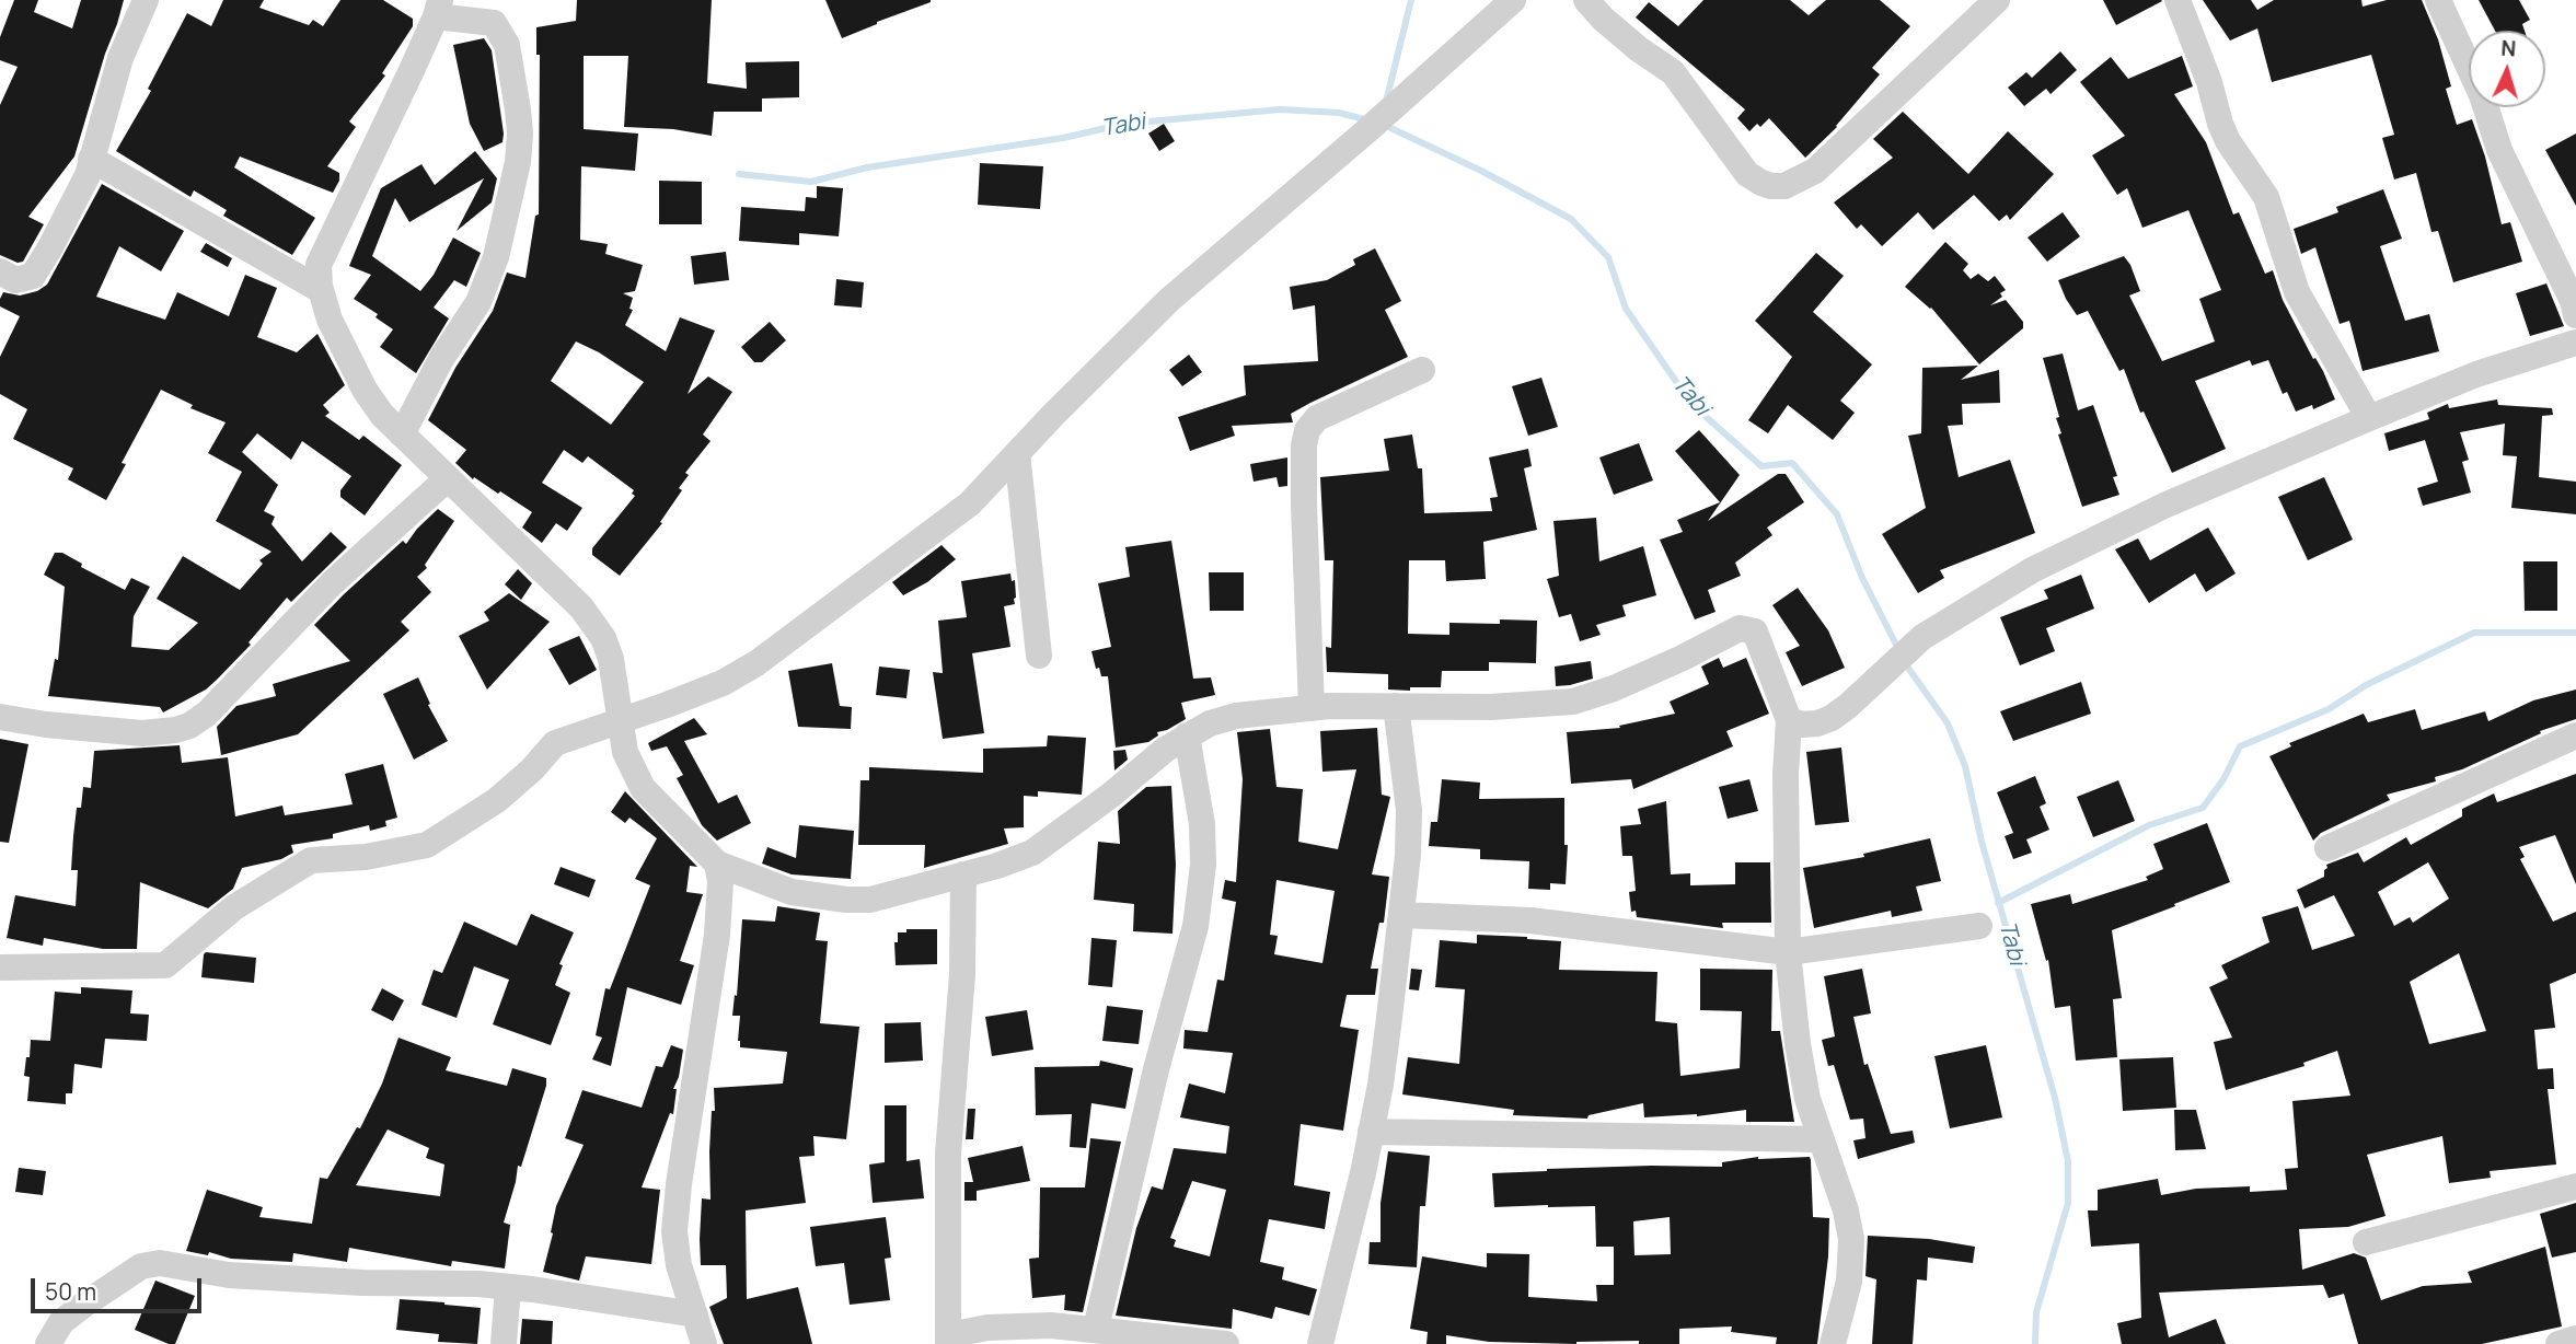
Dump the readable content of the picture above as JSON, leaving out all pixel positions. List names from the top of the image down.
{
  "water": ["Tabi"],
  "scale_bar": "50 m",
  "north": "top"
}
